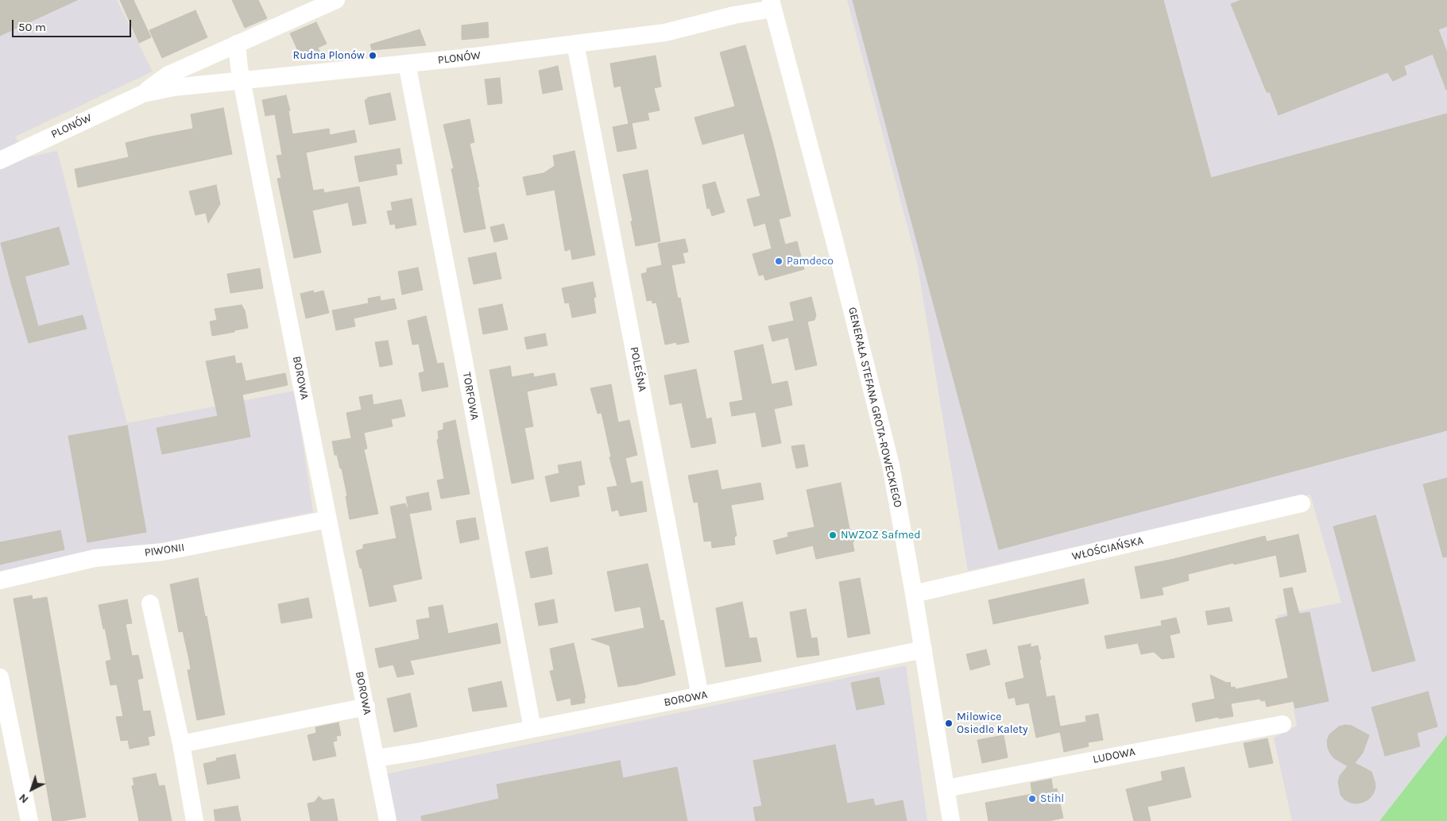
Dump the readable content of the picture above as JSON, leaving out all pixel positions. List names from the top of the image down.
{
  "streets": {
    "street": [
      "PLONÓW",
      "POLEŚNA",
      "BOROWA",
      "TORFOWA",
      "GENERAŁA STEFANA GROTA-ROWECKIEGO",
      "WŁOŚCIAŃSKA",
      "PIWONII",
      "LUDOWA"
    ]
  },
  "crossings": [
    ["PLONÓW", "POLEŚNA"],
    ["PLONÓW", "BOROWA"],
    ["PLONÓW", "TORFOWA"],
    ["PLONÓW", "GENERAŁA STEFANA GROTA-ROWECKIEGO"],
    ["POLEŚNA", "BOROWA"],
    ["BOROWA", "TORFOWA"],
    ["BOROWA", "GENERAŁA STEFANA GROTA-ROWECKIEGO"],
    ["BOROWA", "PIWONII"],
    ["GENERAŁA STEFANA GROTA-ROWECKIEGO", "WŁOŚCIAŃSKA"],
    ["GENERAŁA STEFANA GROTA-ROWECKIEGO", "LUDOWA"]
  ],
  "places": [
    "Rudna Plonów",
    "Pamdeco",
    "NWZOZ Safmed",
    "Milowice Osiedle Kalety",
    "Stihl"
  ],
  "scale_bar": "50 m",
  "north": "bottom left"
}
